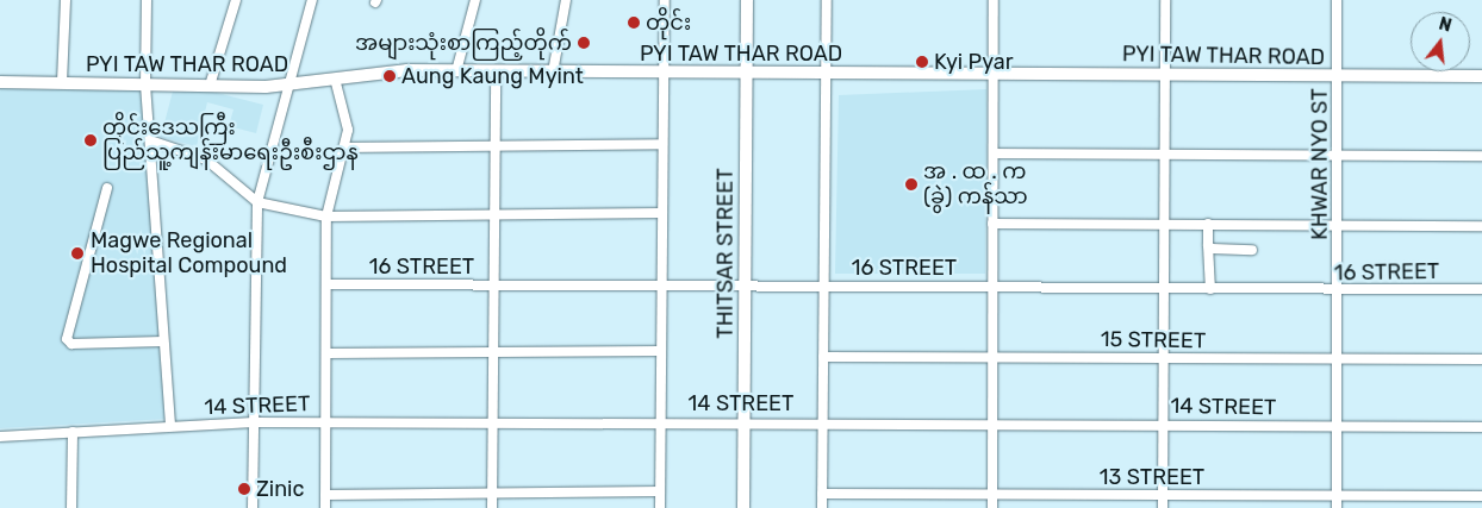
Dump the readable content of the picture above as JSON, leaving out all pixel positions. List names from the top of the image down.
{
  "streets": {
    "street": [
      "PYI TAW THAR ROAD",
      "KHWAR NYO ST",
      "THITSAR STREET",
      "16 STREET",
      "15 STREET",
      "14 STREET",
      "13 STREET"
    ]
  },
  "crossings": [
    ["PYI TAW THAR ROAD", "KHWAR NYO ST"],
    ["PYI TAW THAR ROAD", "THITSAR STREET"],
    ["KHWAR NYO ST", "16 STREET"],
    ["KHWAR NYO ST", "15 STREET"],
    ["KHWAR NYO ST", "14 STREET"],
    ["KHWAR NYO ST", "13 STREET"],
    ["THITSAR STREET", "16 STREET"],
    ["THITSAR STREET", "14 STREET"]
  ],
  "places": [
    "တိုင်း",
    "အများသုံးစာကြည့်တိုက်",
    "Kyi Pyar",
    "Aung Kaung Myint",
    "တိုင်းဒေသကြီး ပြည်သူ့ကျန်းမာရေးဦးစီးဌာန",
    "အ . ထ . က (ခွဲ) ကန်သာ",
    "Magwe Regional Hospital Compound",
    "Zinic"
  ],
  "north": "top"
}
